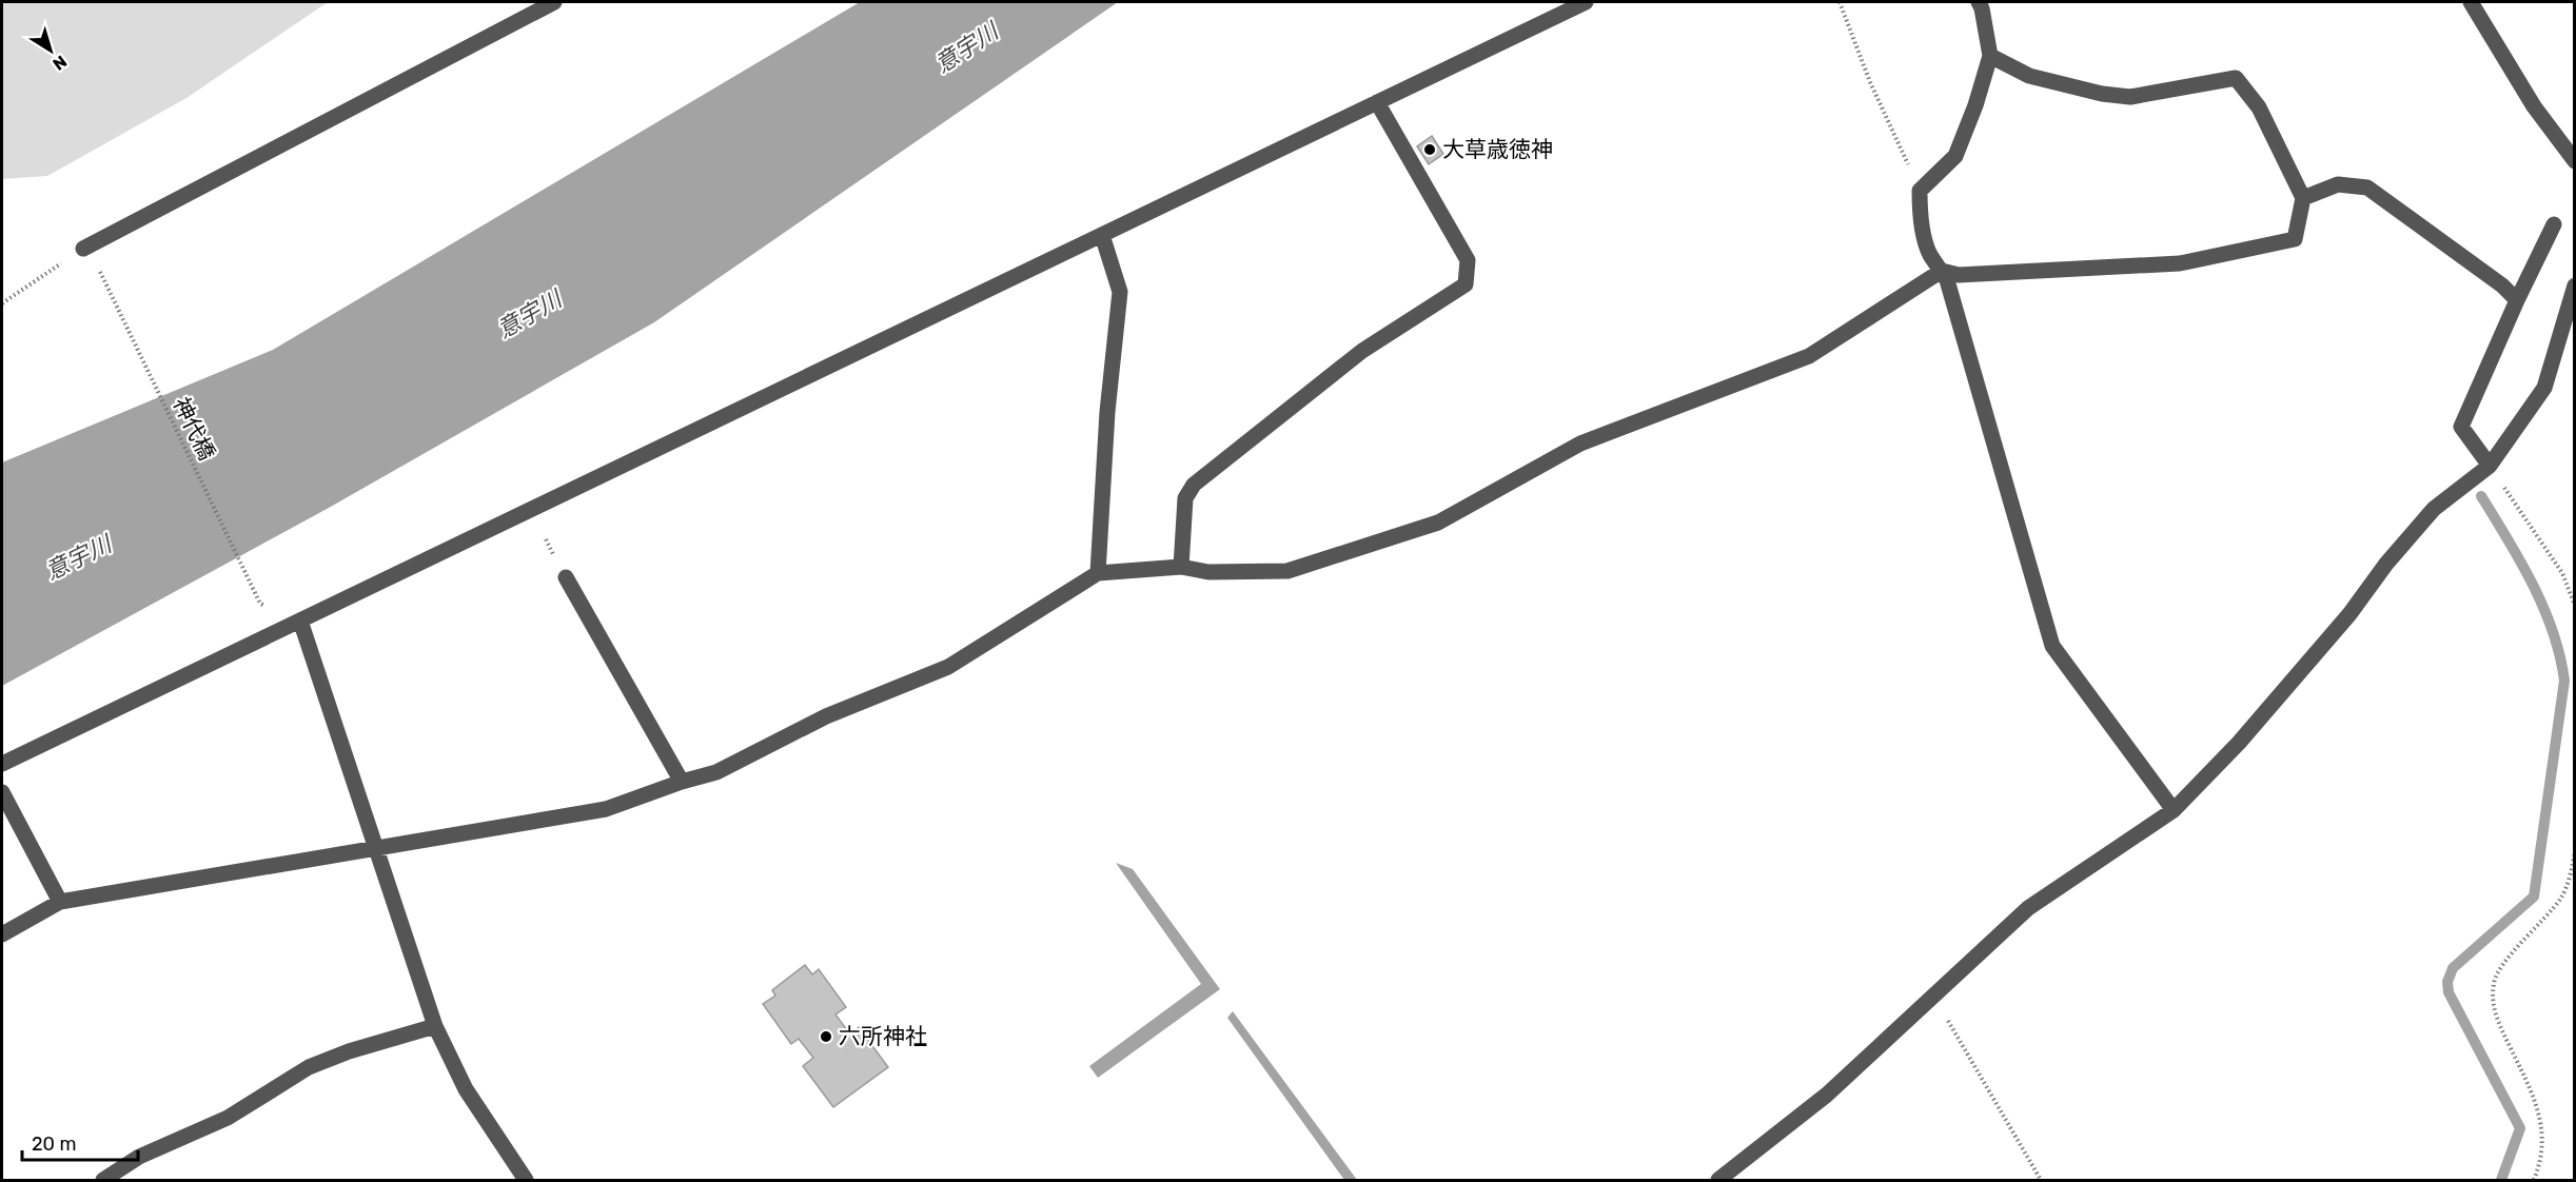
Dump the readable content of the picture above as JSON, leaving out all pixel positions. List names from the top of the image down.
{
  "streets": {
    "path": ["神代橋"]
  },
  "water": ["意宇川"],
  "places": ["大草歳徳神", "六所神社"],
  "scale_bar": "20 m",
  "north": "bottom right"
}
